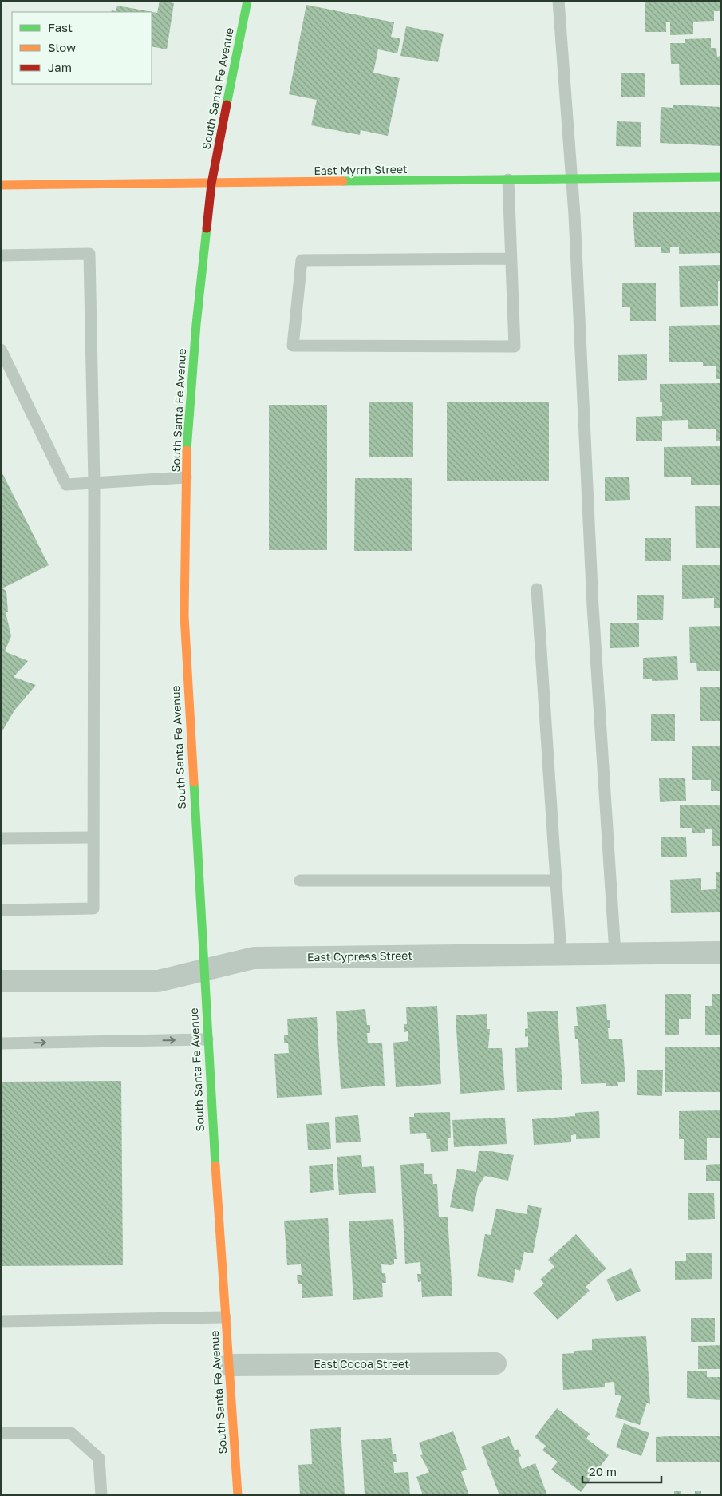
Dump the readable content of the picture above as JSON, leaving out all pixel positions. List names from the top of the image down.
{
  "streets": {
    "main road": ["South Santa Fe Avenue", "East Myrrh Street"],
    "street": ["East Cypress Street", "East Cocoa Street"]
  },
  "crossings": [
    ["South Santa Fe Avenue", "East Myrrh Street"],
    ["South Santa Fe Avenue", "East Cypress Street"],
    ["South Santa Fe Avenue", "East Cocoa Street"]
  ],
  "legend": ["Fast", "Slow", "Jam"],
  "scale_bar": "20 m"
}
